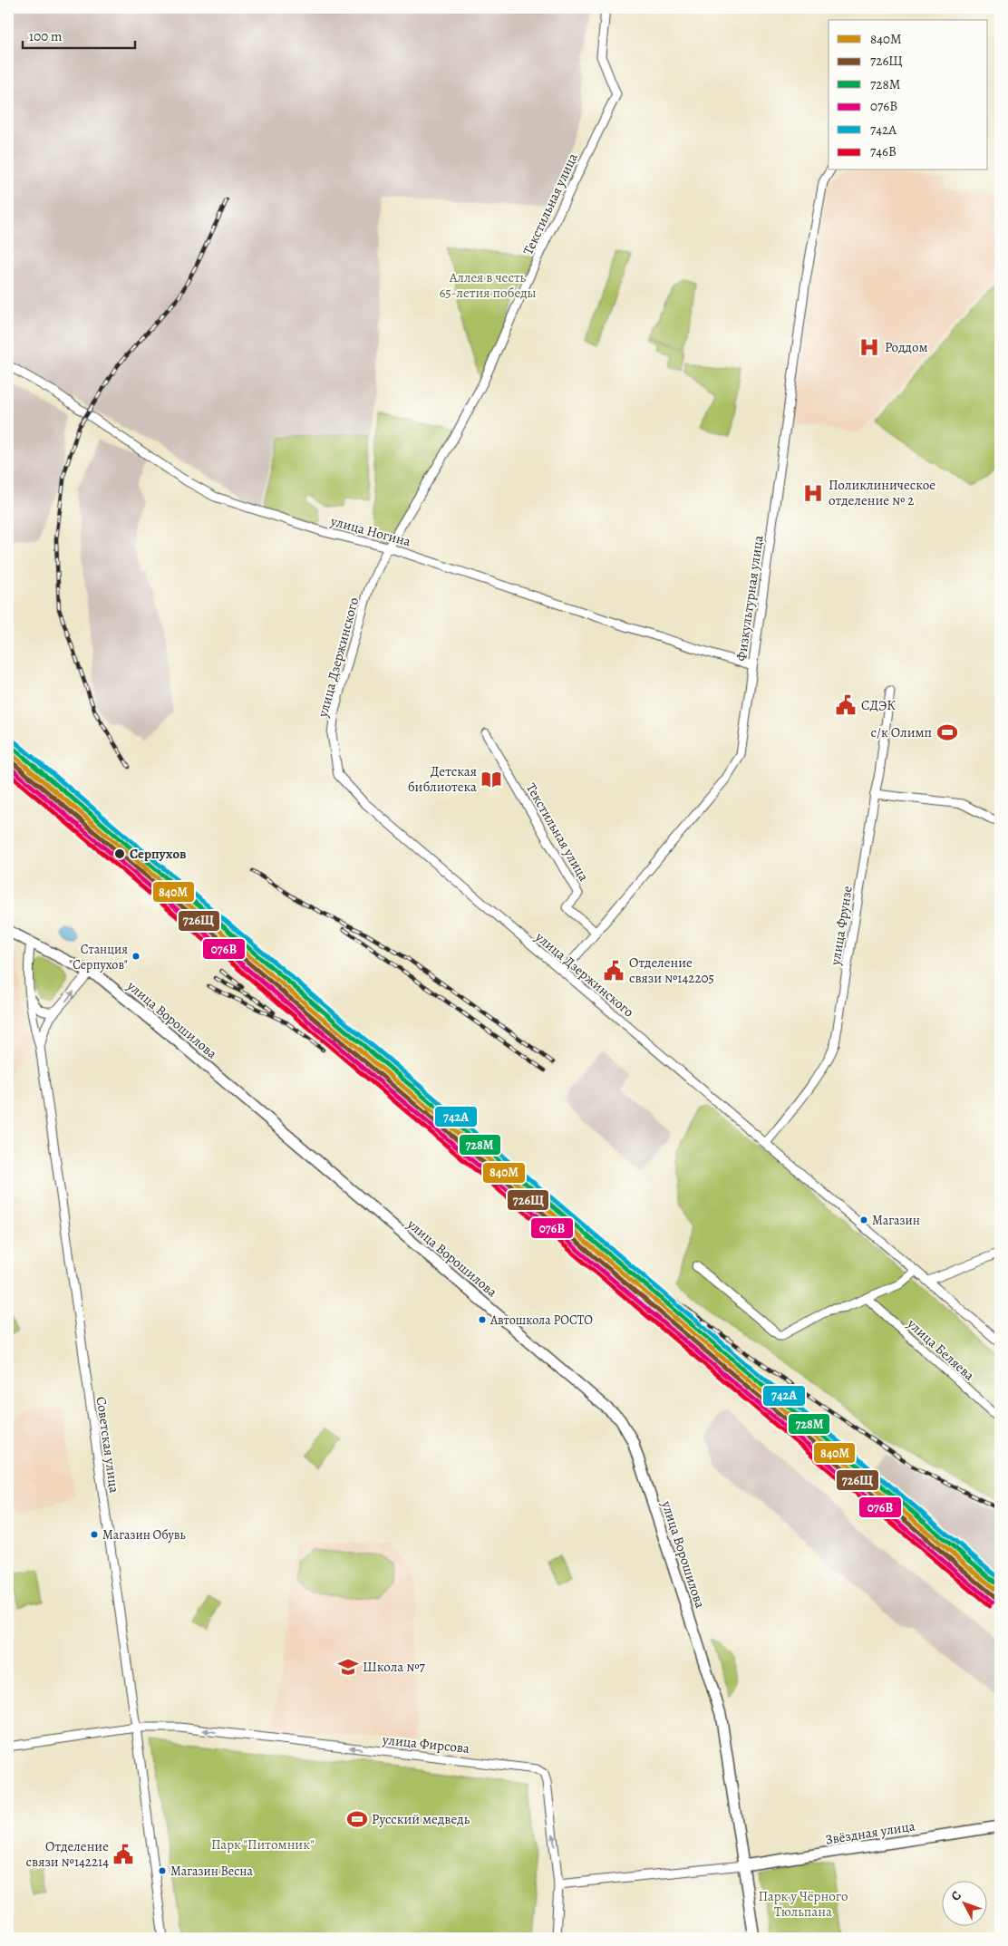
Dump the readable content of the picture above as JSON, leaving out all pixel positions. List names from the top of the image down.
{
  "streets": {
    "main road": ["улица Ворошилова", "Звёздная улица"],
    "street": [
      "Текстильная улица",
      "улица Ногина",
      "Физкультурная улица",
      "улица Дзержинского",
      "улица Фрунзе",
      "улица Беляева",
      "Советская улица",
      "улица Фирсова"
    ]
  },
  "crossings": [
    ["Текстильная улица", "улица Ногина"],
    ["Текстильная улица", "Физкультурная улица"],
    ["Текстильная улица", "улица Дзержинского"],
    ["улица Ногина", "Физкультурная улица"],
    ["улица Ногина", "улица Дзержинского"],
    ["Физкультурная улица", "улица Дзержинского"],
    ["улица Дзержинского", "улица Фрунзе"],
    ["улица Ворошилова", "Советская улица"],
    ["улица Ворошилова", "Звёздная улица"],
    ["Советская улица", "улица Фирсова"]
  ],
  "one_way": ["улица Фирсова"],
  "parks": ["Аллея в честь 65-летия победы", "Парк \"Питомник\"", "Парк у Чёрного Тюльпана"],
  "places": {
    "hospital": ["Роддом", "Поликлиническое отделение № 2"],
    "public building": ["СДЭК", "Отделение связи №142205", "Отделение связи №142214"],
    "sports": ["с/к Олимп", "Русский медведь"],
    "library": ["Детская библиотека"],
    "other": [
      "Серпухов",
      "Станция \"Серпухов\"",
      "Магазин",
      "Автошкола РОСТО",
      "Магазин Обувь",
      "Магазин Весна"
    ],
    "school or university": ["Школа №7"]
  },
  "lines": [
    "transit line 742А",
    "transit line 728М",
    "transit line 840М",
    "transit line 726Щ",
    "transit line 076В",
    "transit line 746В"
  ],
  "legend": [
    "840М",
    "726Щ",
    "728М",
    "076В",
    "742А",
    "746В"
  ],
  "scale_bar": "100 m",
  "north": "top left"
}
